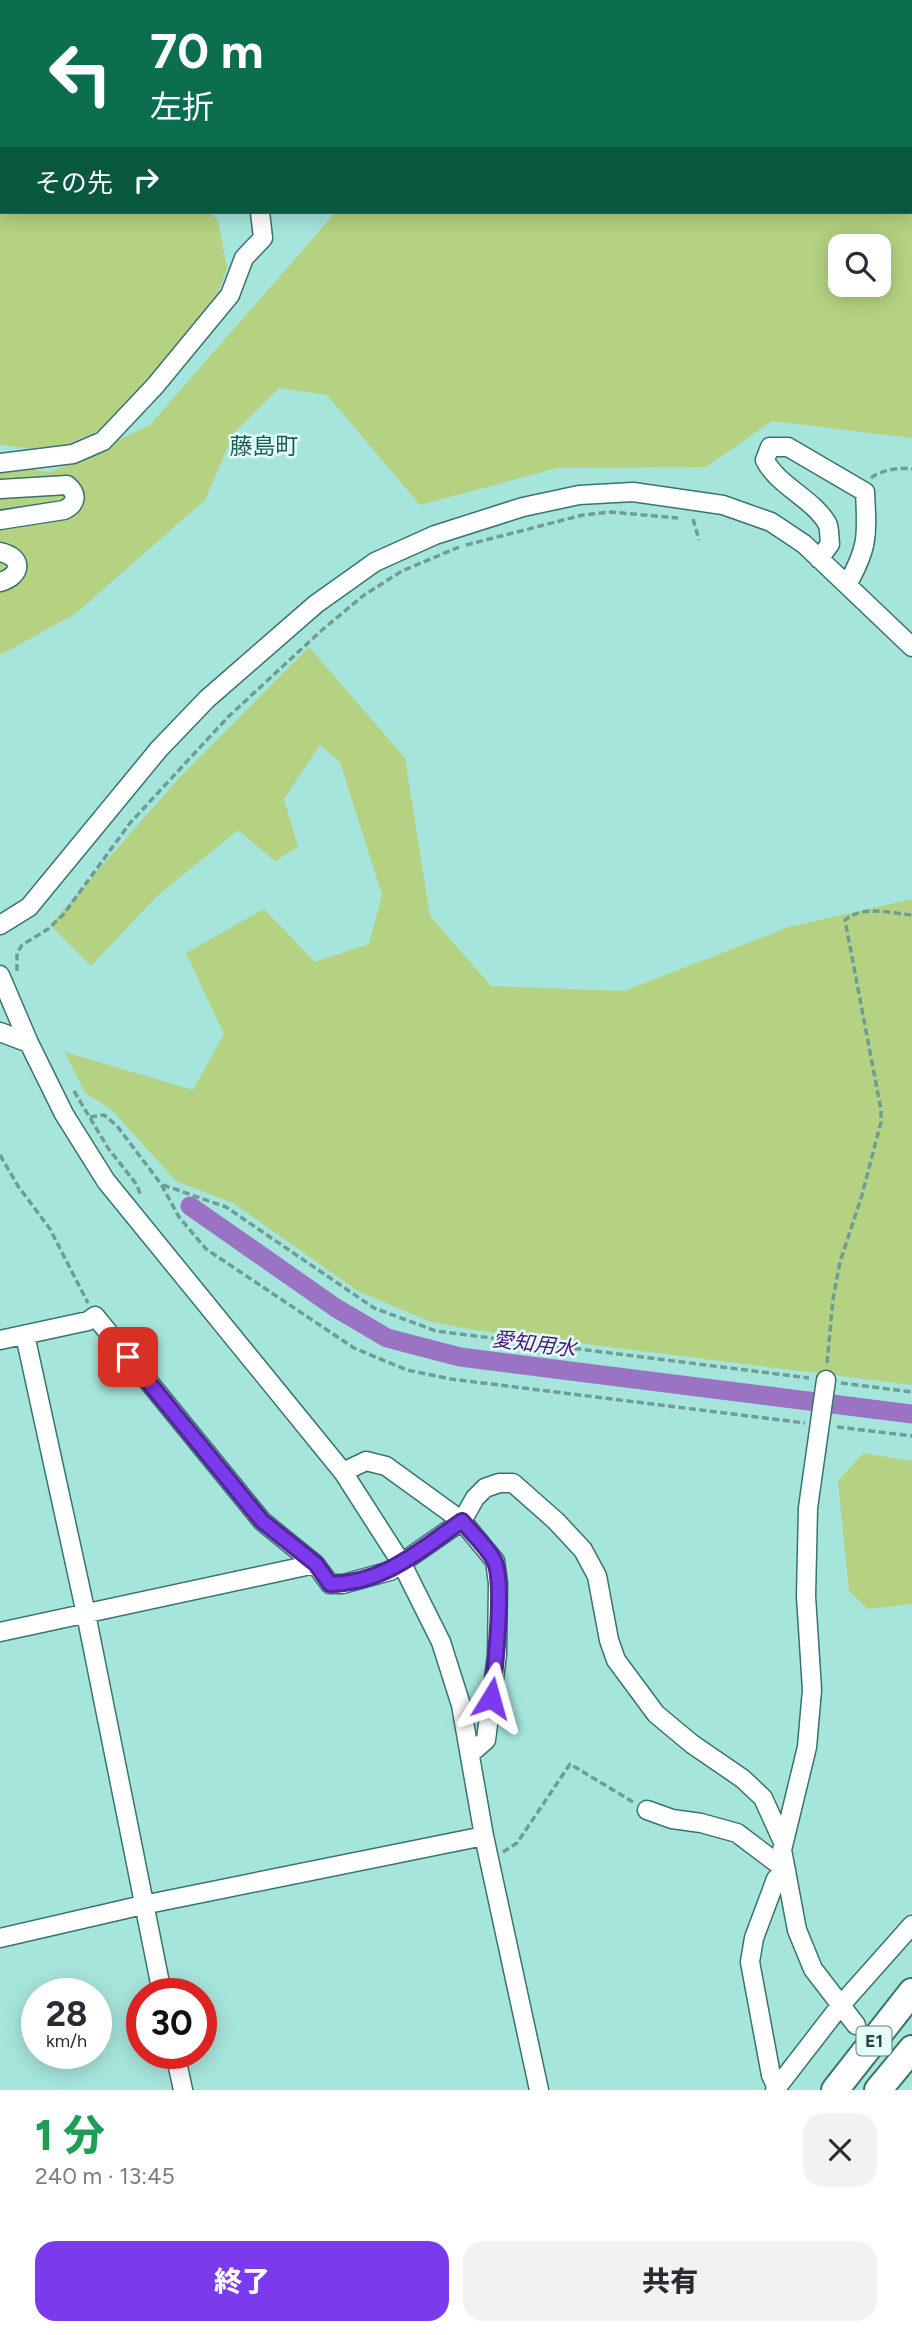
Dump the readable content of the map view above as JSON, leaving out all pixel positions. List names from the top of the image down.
{
  "streets": {
    "highway": ["E1"]
  },
  "districts": ["藤島町"],
  "water": ["愛知用水"],
  "page": {
    "turn": ["70 m", "左折"],
    "then": "その先",
    "speed": "28 km/h",
    "limit": "30",
    "heading": ["1 分", "240 m · 13:45"],
    "buttons": ["終了", "共有"]
  }
}
